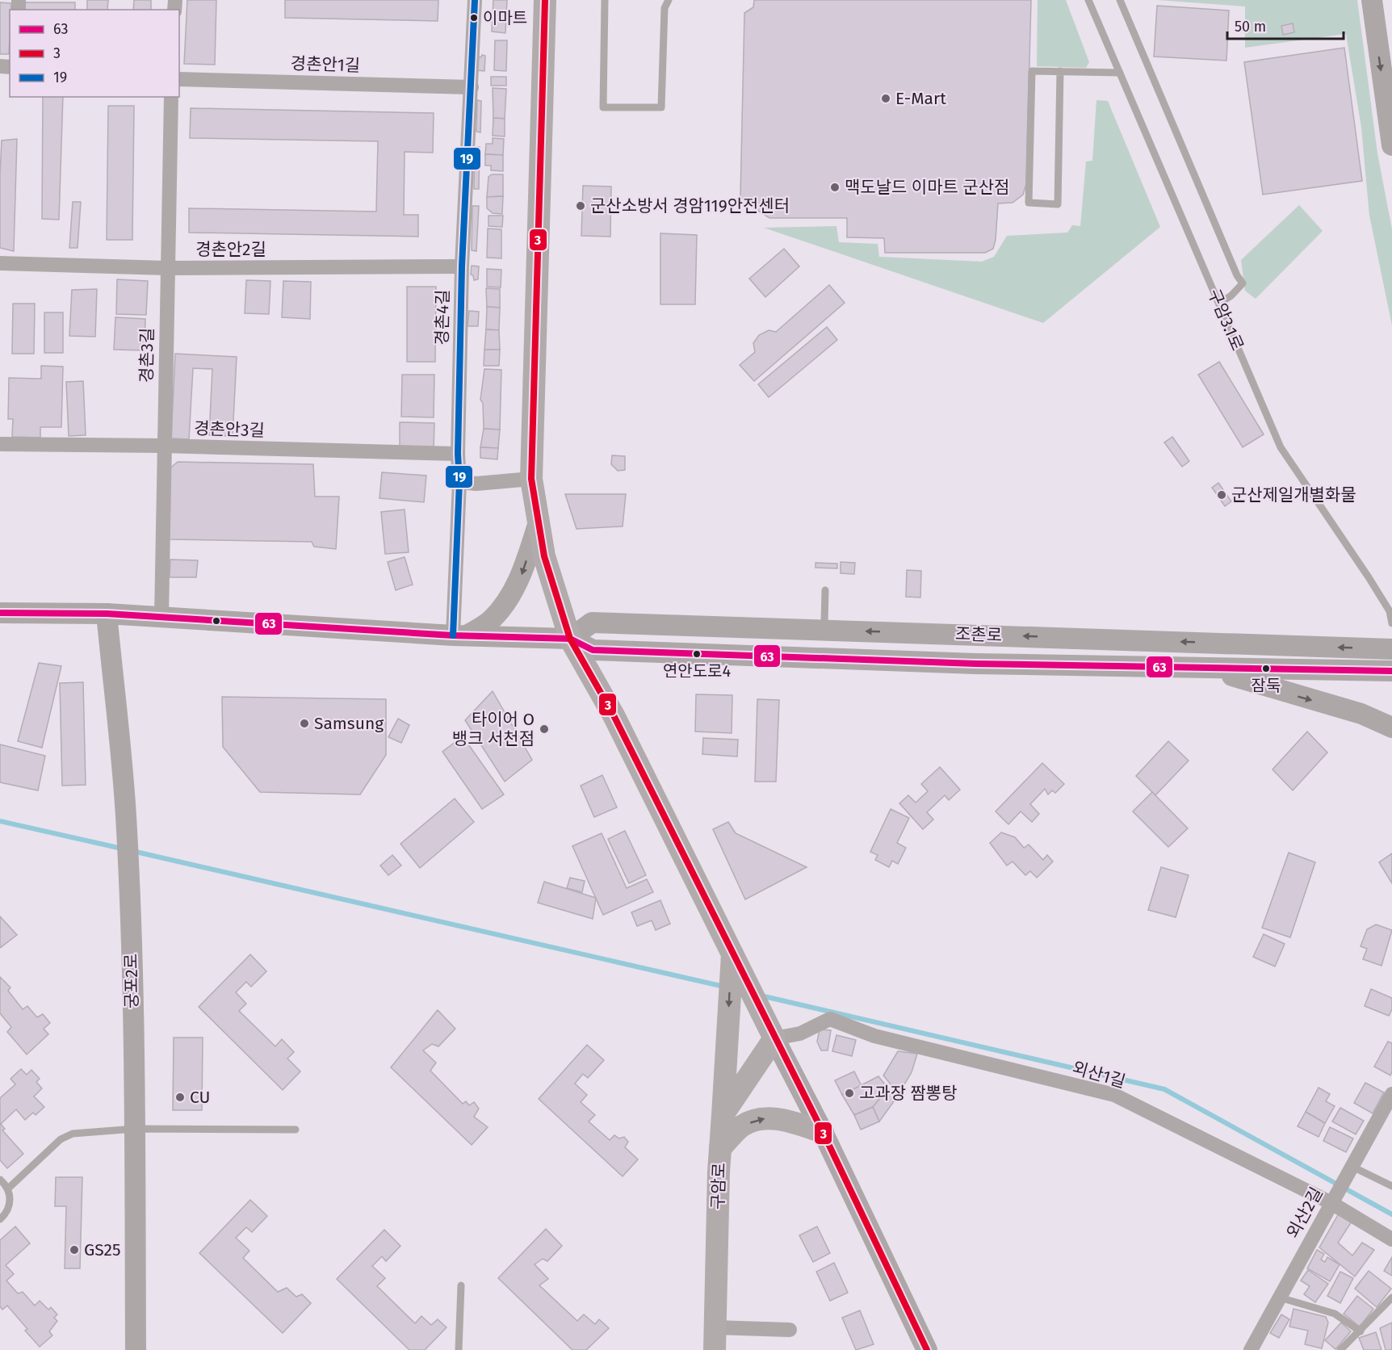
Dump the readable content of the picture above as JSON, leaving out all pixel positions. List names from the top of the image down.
{
  "streets": {
    "main road": ["구암로"],
    "street": [
      "경촌안1길",
      "경촌안2길",
      "경촌4길",
      "경촌3길",
      "경촌안3길",
      "조촌로",
      "궁포2로",
      "외산1길",
      "외산2길"
    ],
    "lane": ["구암3.1로"]
  },
  "crossings": [
    ["경촌안1길", "경촌4길"],
    ["경촌안2길", "경촌4길"],
    ["경촌안2길", "경촌3길"],
    ["경촌4길", "경촌안3길"],
    ["경촌4길", "조촌로"],
    ["경촌3길", "경촌안3길"],
    ["경촌3길", "조촌로"],
    ["조촌로", "궁포2로"],
    ["외산1길", "구암로"],
    ["외산1길", "외산2길"]
  ],
  "places": [
    "이마트",
    "E-Mart",
    "맥도날드 이마트 군산점",
    "군산소방서 경암119안전센터",
    "군산제일개별화물",
    "연안도로4",
    "잠둑",
    "Samsung",
    "타이어 O 뱅크 서천점",
    "고과장 짬뽕탕",
    "CU",
    "GS25"
  ],
  "lines": ["transit line 3", "transit line 19", "transit line 63"],
  "legend": ["63", "3", "19"],
  "scale_bar": "50 m"
}
